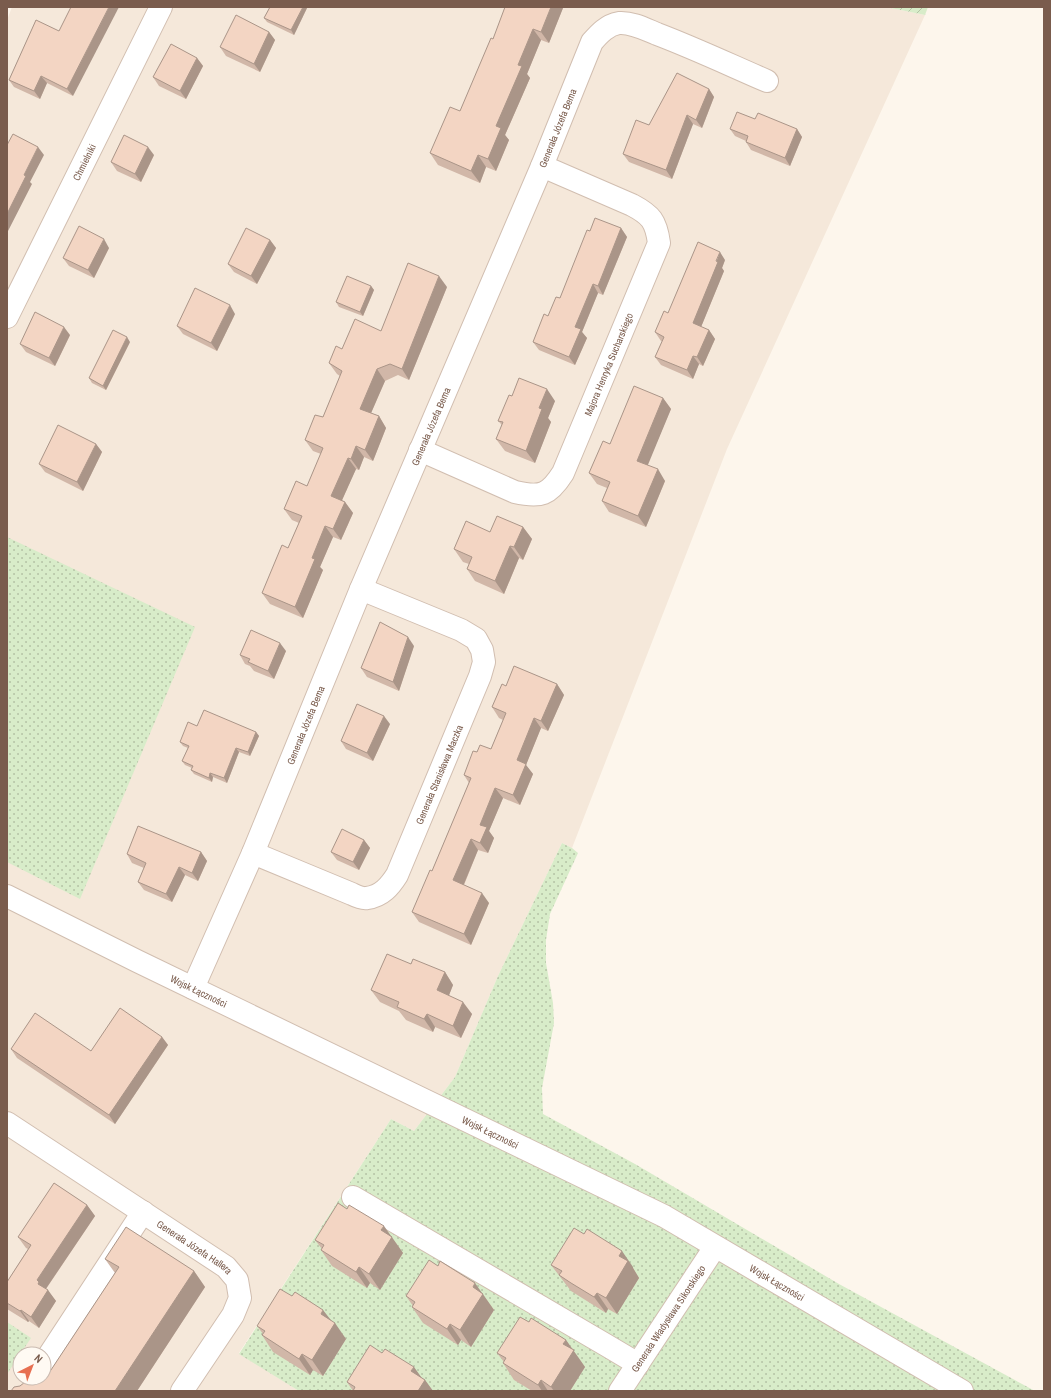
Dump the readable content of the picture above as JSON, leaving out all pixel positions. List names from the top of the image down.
{
  "streets": {
    "street": [
      "Generała Józefa Bema",
      "Chmielniki",
      "Majora Henryka Sucharskiego",
      "Generała Stanisława Maczka",
      "Wojsk Łączności",
      "Generała Józefa Hallera",
      "Generała Władysława Sikorskiego"
    ]
  },
  "crossings": [
    ["Generała Józefa Bema", "Majora Henryka Sucharskiego"],
    ["Generała Józefa Bema", "Generała Stanisława Maczka"],
    ["Generała Józefa Bema", "Wojsk Łączności"],
    ["Wojsk Łączności", "Generała Władysława Sikorskiego"]
  ],
  "north": "top right"
}
